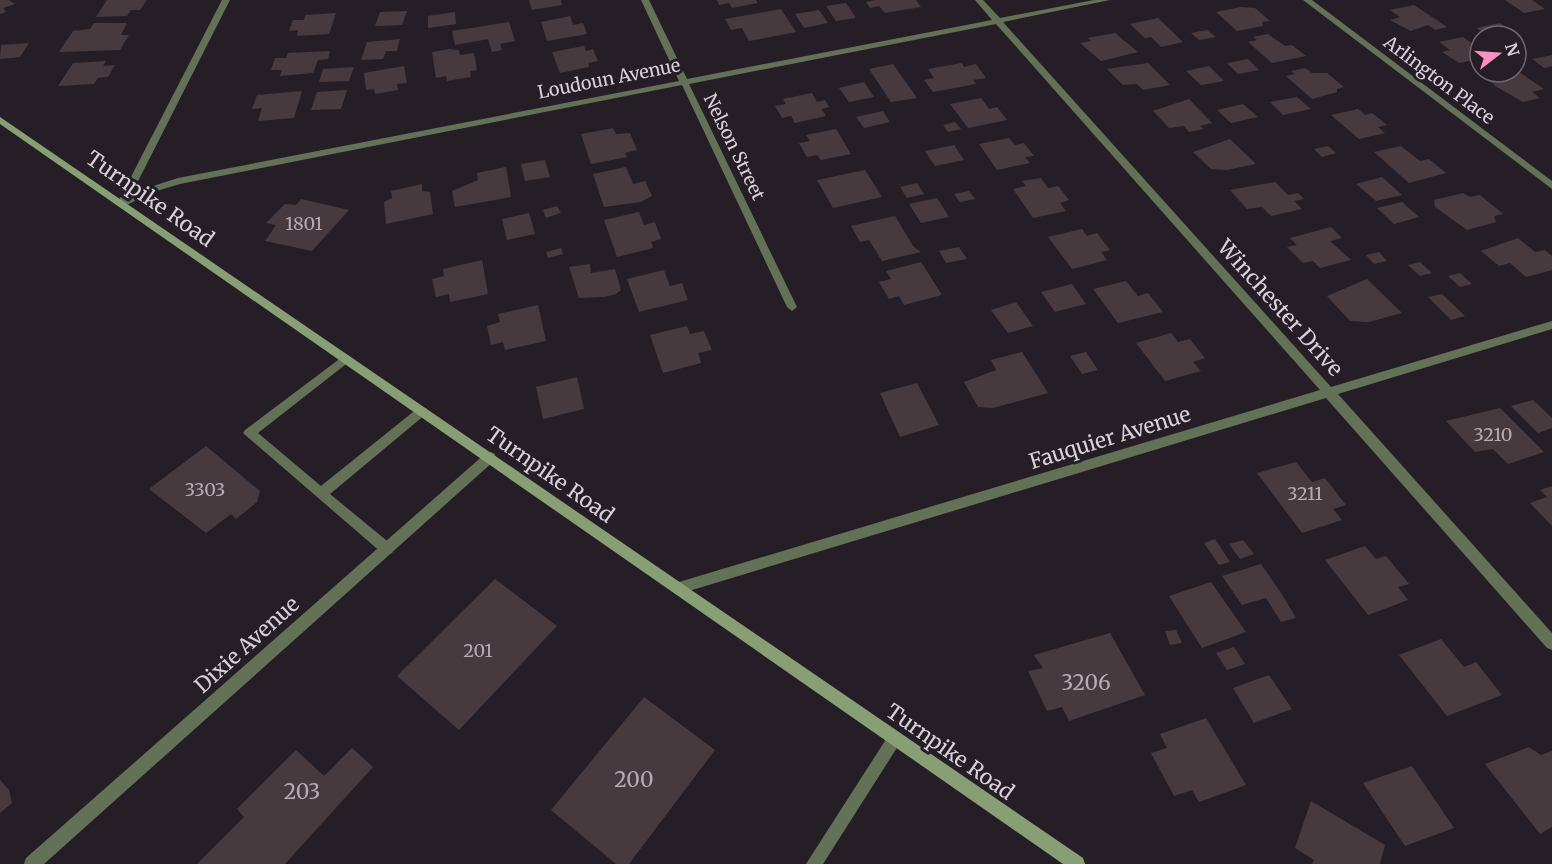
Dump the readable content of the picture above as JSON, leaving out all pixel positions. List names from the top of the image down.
{
  "streets": {
    "main road": ["Turnpike Road"],
    "street": [
      "Loudoun Avenue",
      "Arlington Place",
      "Nelson Street",
      "Winchester Drive",
      "Fauquier Avenue",
      "Dixie Avenue"
    ]
  },
  "crossings": [
    ["Loudoun Avenue", "Nelson Street"],
    ["Loudoun Avenue", "Turnpike Road"],
    ["Loudoun Avenue", "Winchester Drive"],
    ["Turnpike Road", "Fauquier Avenue"],
    ["Turnpike Road", "Dixie Avenue"],
    ["Winchester Drive", "Fauquier Avenue"]
  ],
  "house_numbers": [
    "1801",
    "3210",
    "3303",
    "3211",
    "201",
    "3206",
    "200",
    "203"
  ],
  "north": "right"
}
